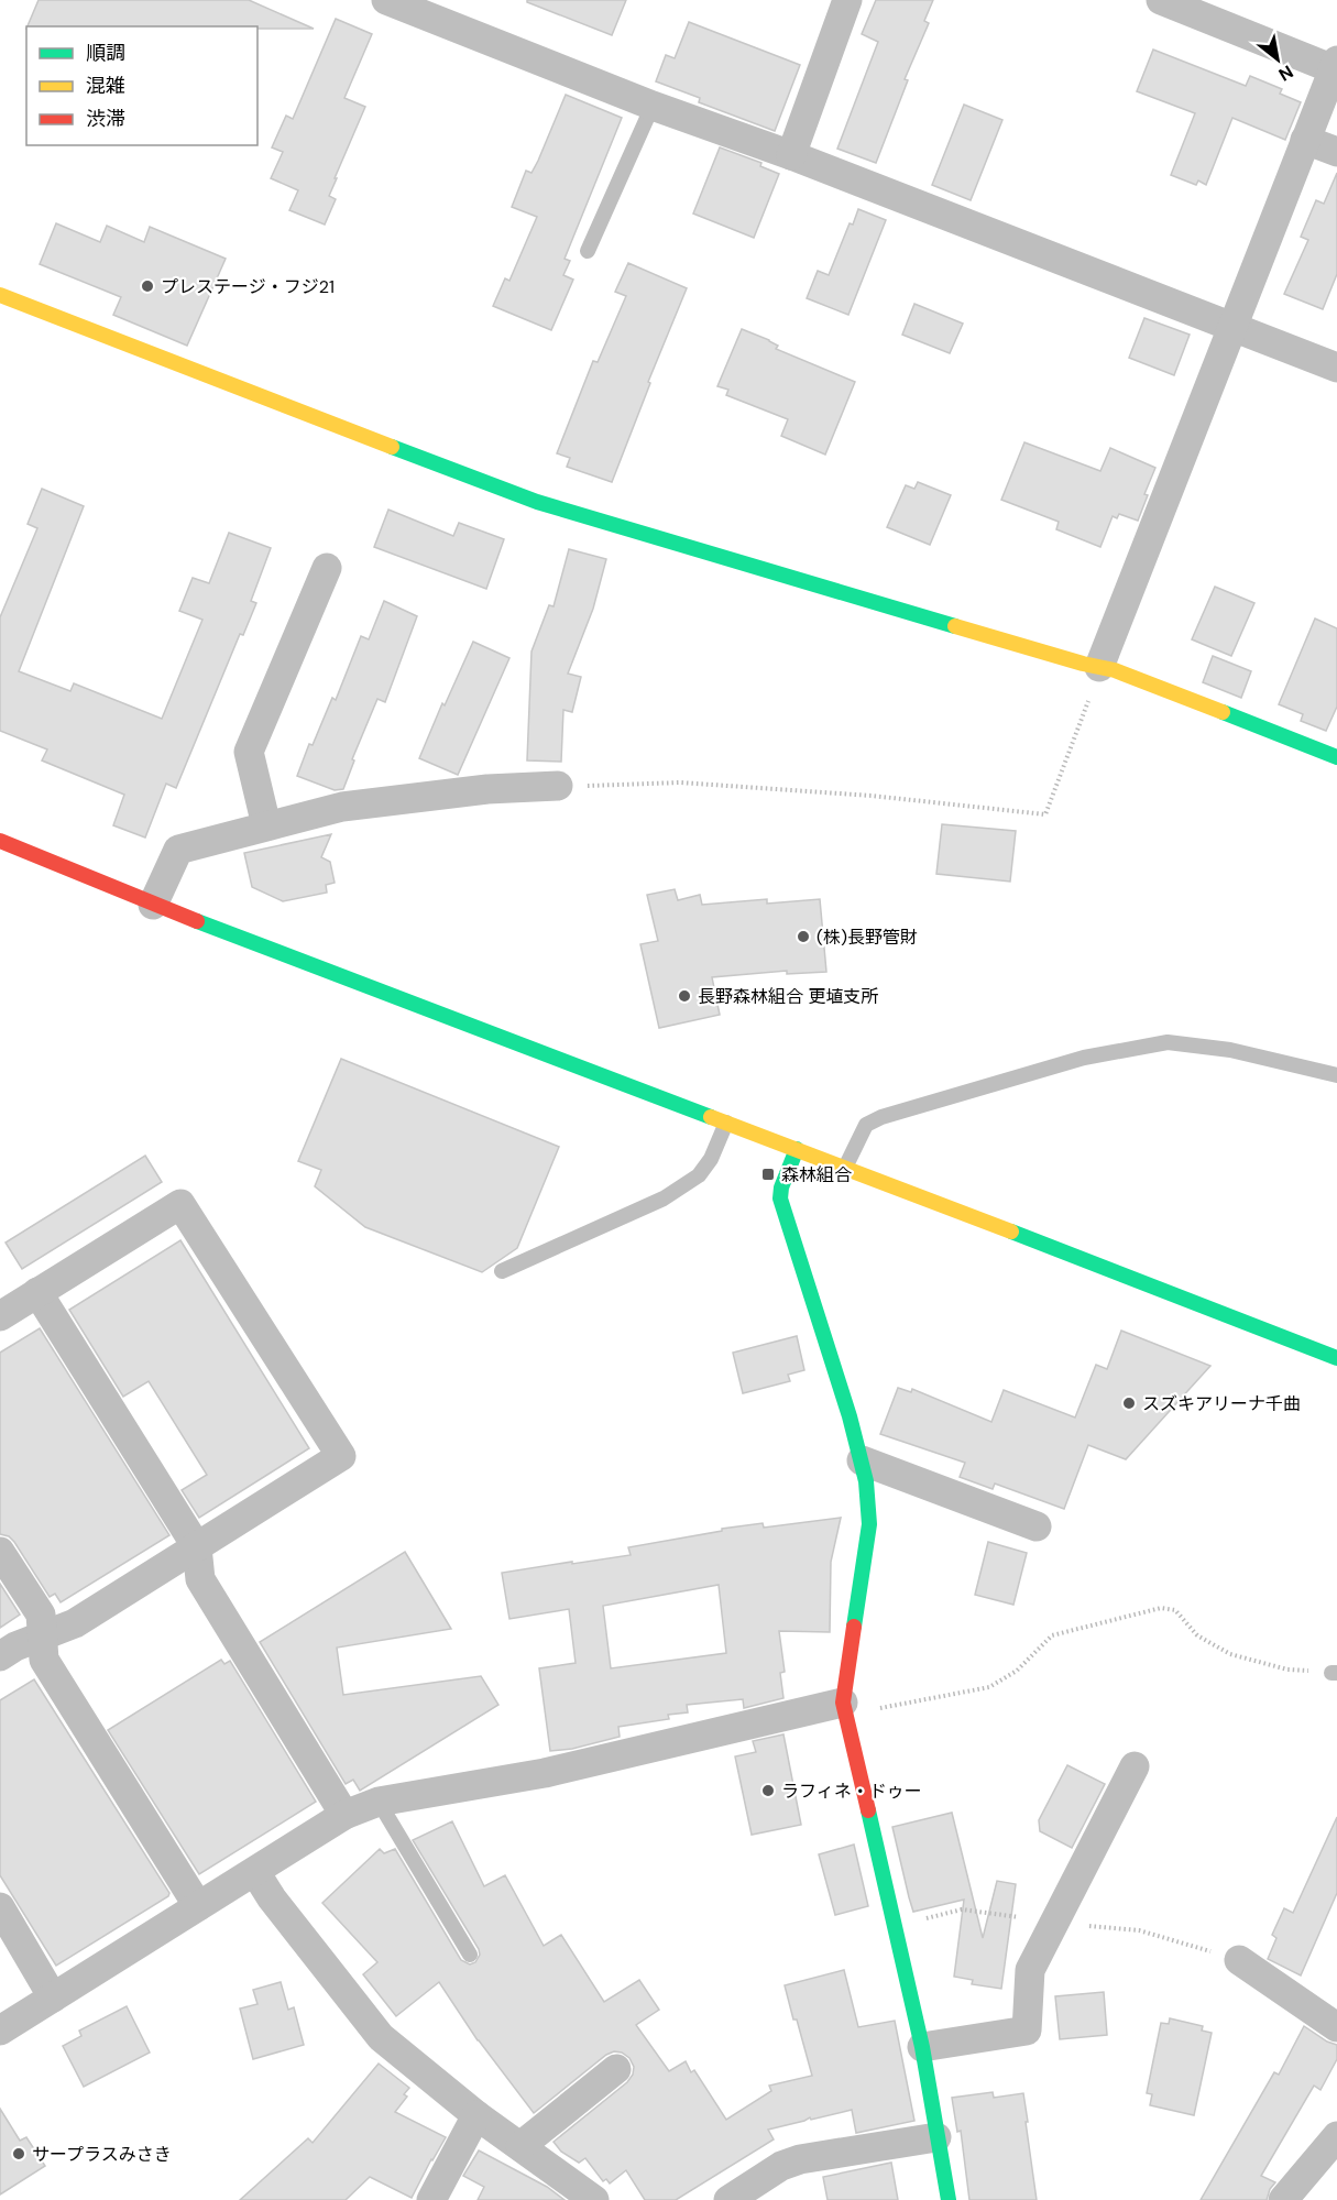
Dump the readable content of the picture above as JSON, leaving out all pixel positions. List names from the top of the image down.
{
  "places": {
    "other": [
      "プレステージ・フジ21",
      "(株)長野管財",
      "長野森林組合 更埴支所",
      "スズキアリーナ千曲",
      "ラフィネ・ドゥー",
      "サープラスみさき"
    ],
    "transit": ["森林組合"]
  },
  "legend": ["順調", "混雑", "渋滞"],
  "north": "bottom right"
}
